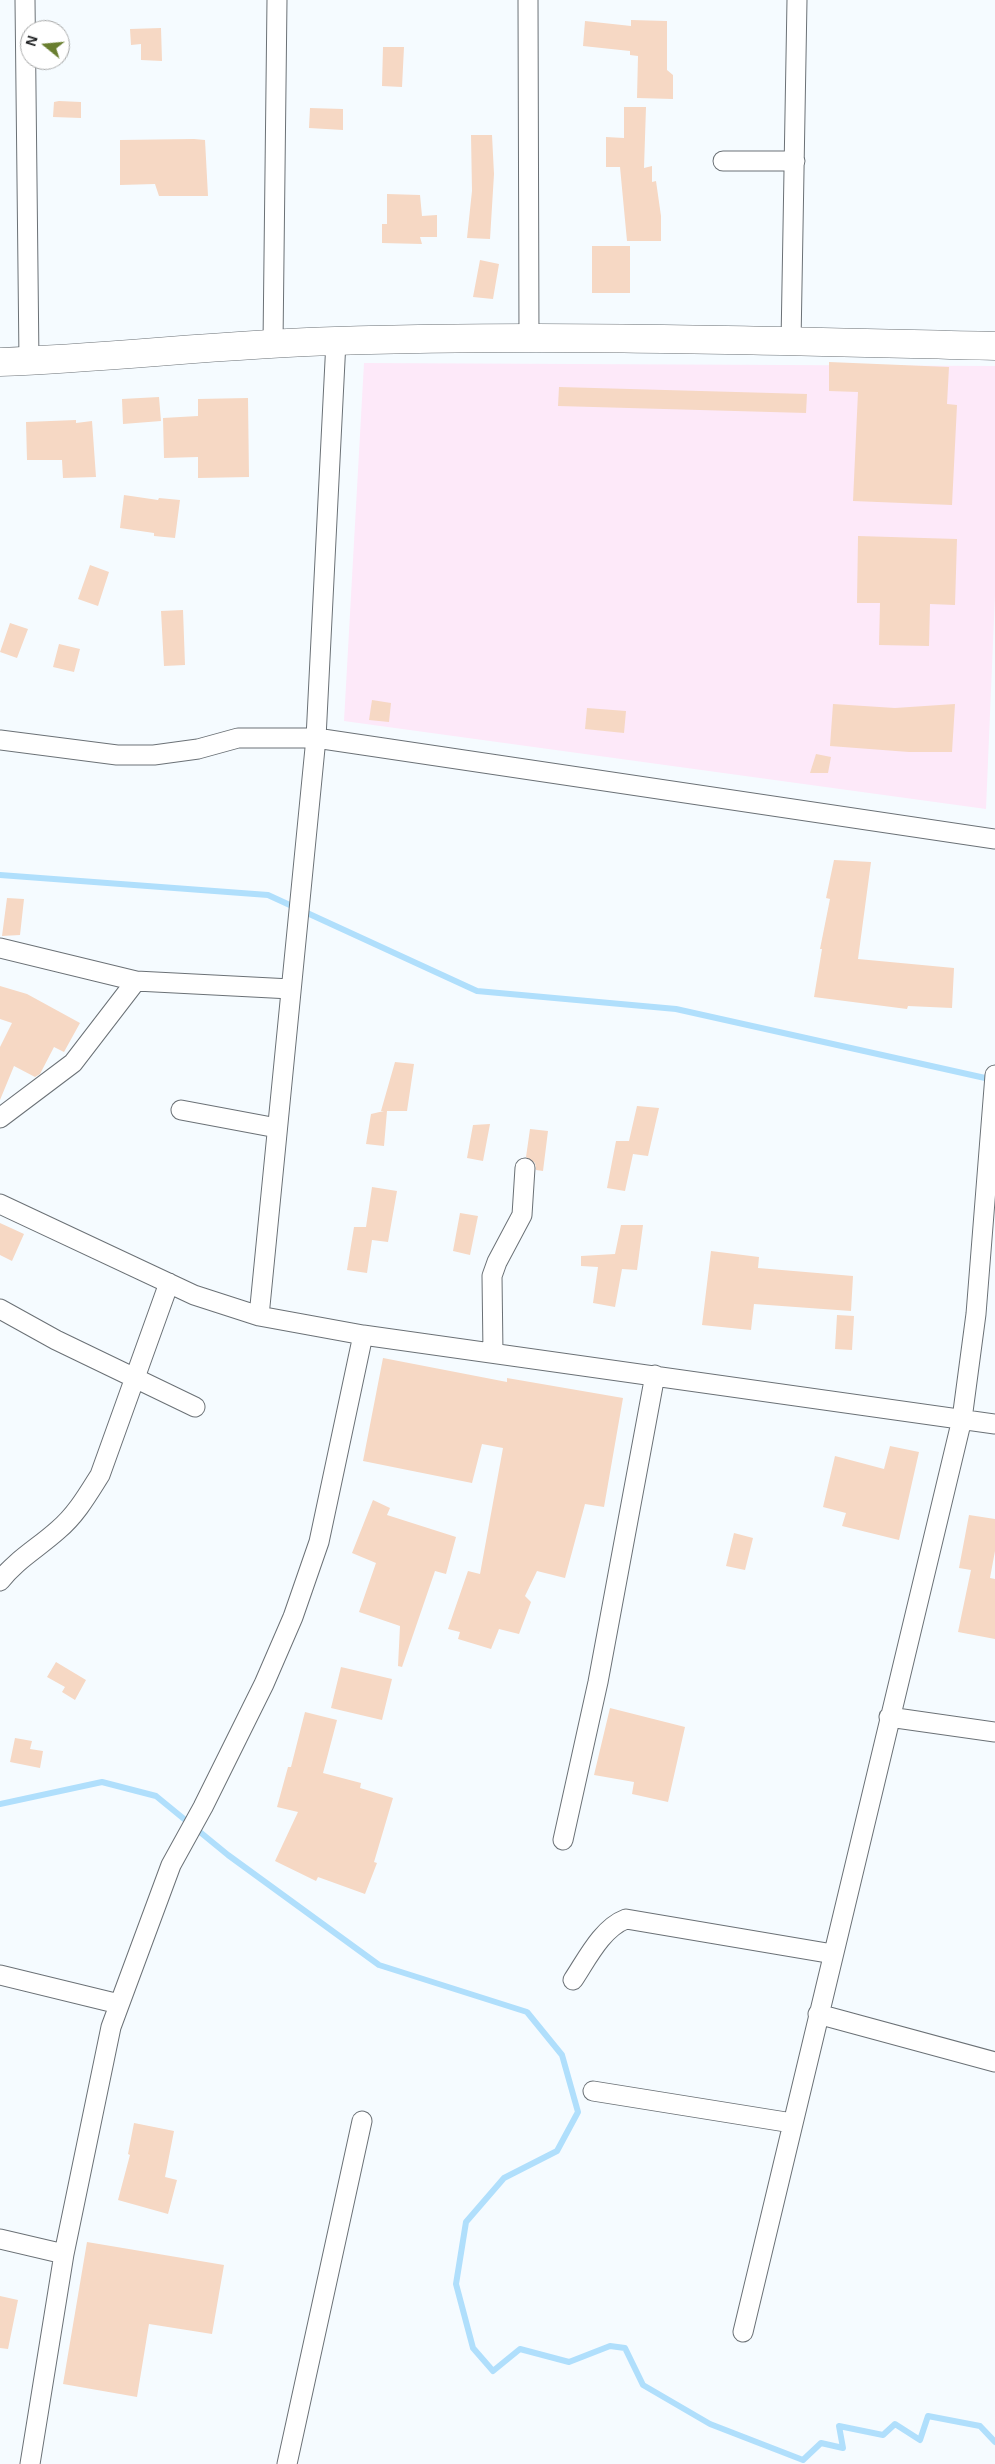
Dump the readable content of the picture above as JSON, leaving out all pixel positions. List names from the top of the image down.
{
  "north": "left"
}
